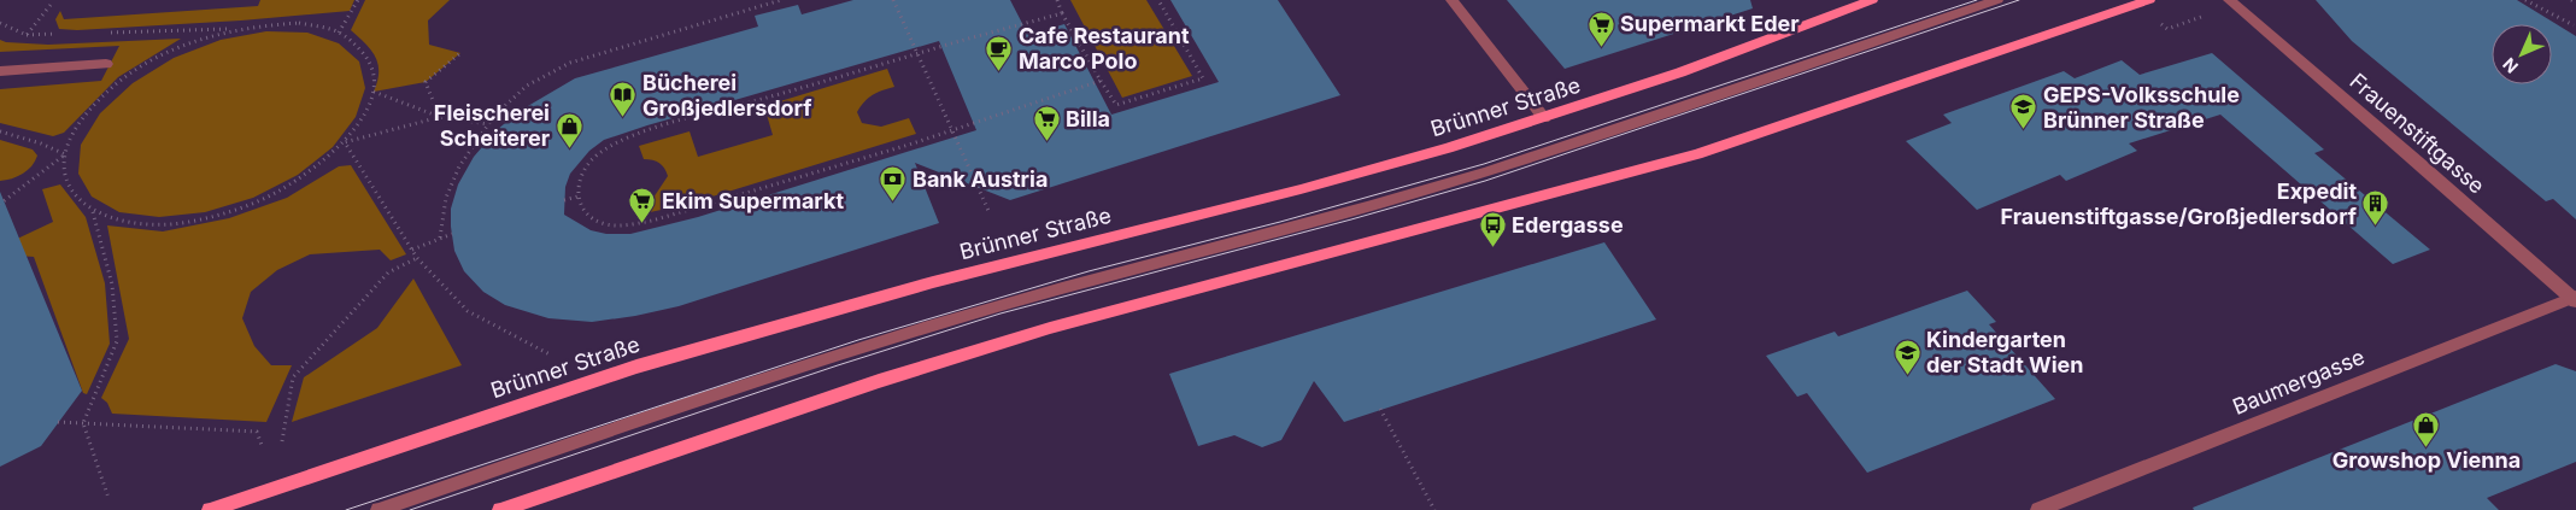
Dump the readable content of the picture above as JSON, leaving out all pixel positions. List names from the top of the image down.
{
  "streets": {
    "main road": ["Brünner Straße"],
    "street": ["Frauenstiftgasse", "Baumergasse"]
  },
  "crossings": [
    ["Frauenstiftgasse", "Baumergasse"]
  ],
  "places": {
    "supermarket": ["Supermarkt Eder", "Billa", "Ekim Supermarkt"],
    "cafe": ["Cafe Restaurant Marco Polo"],
    "library": ["Bücherei Großjedlersdorf"],
    "school or university": ["GEPS-Volksschule Brünner Straße", "Kindergarten der Stadt Wien"],
    "shop": ["Fleischerei Scheiterer", "Growshop Vienna"],
    "bank": ["Bank Austria"],
    "building": ["Expedit Frauenstiftgasse/Großjedlersdorf"],
    "bus stop": ["Edergasse"]
  },
  "north": "bottom left"
}
